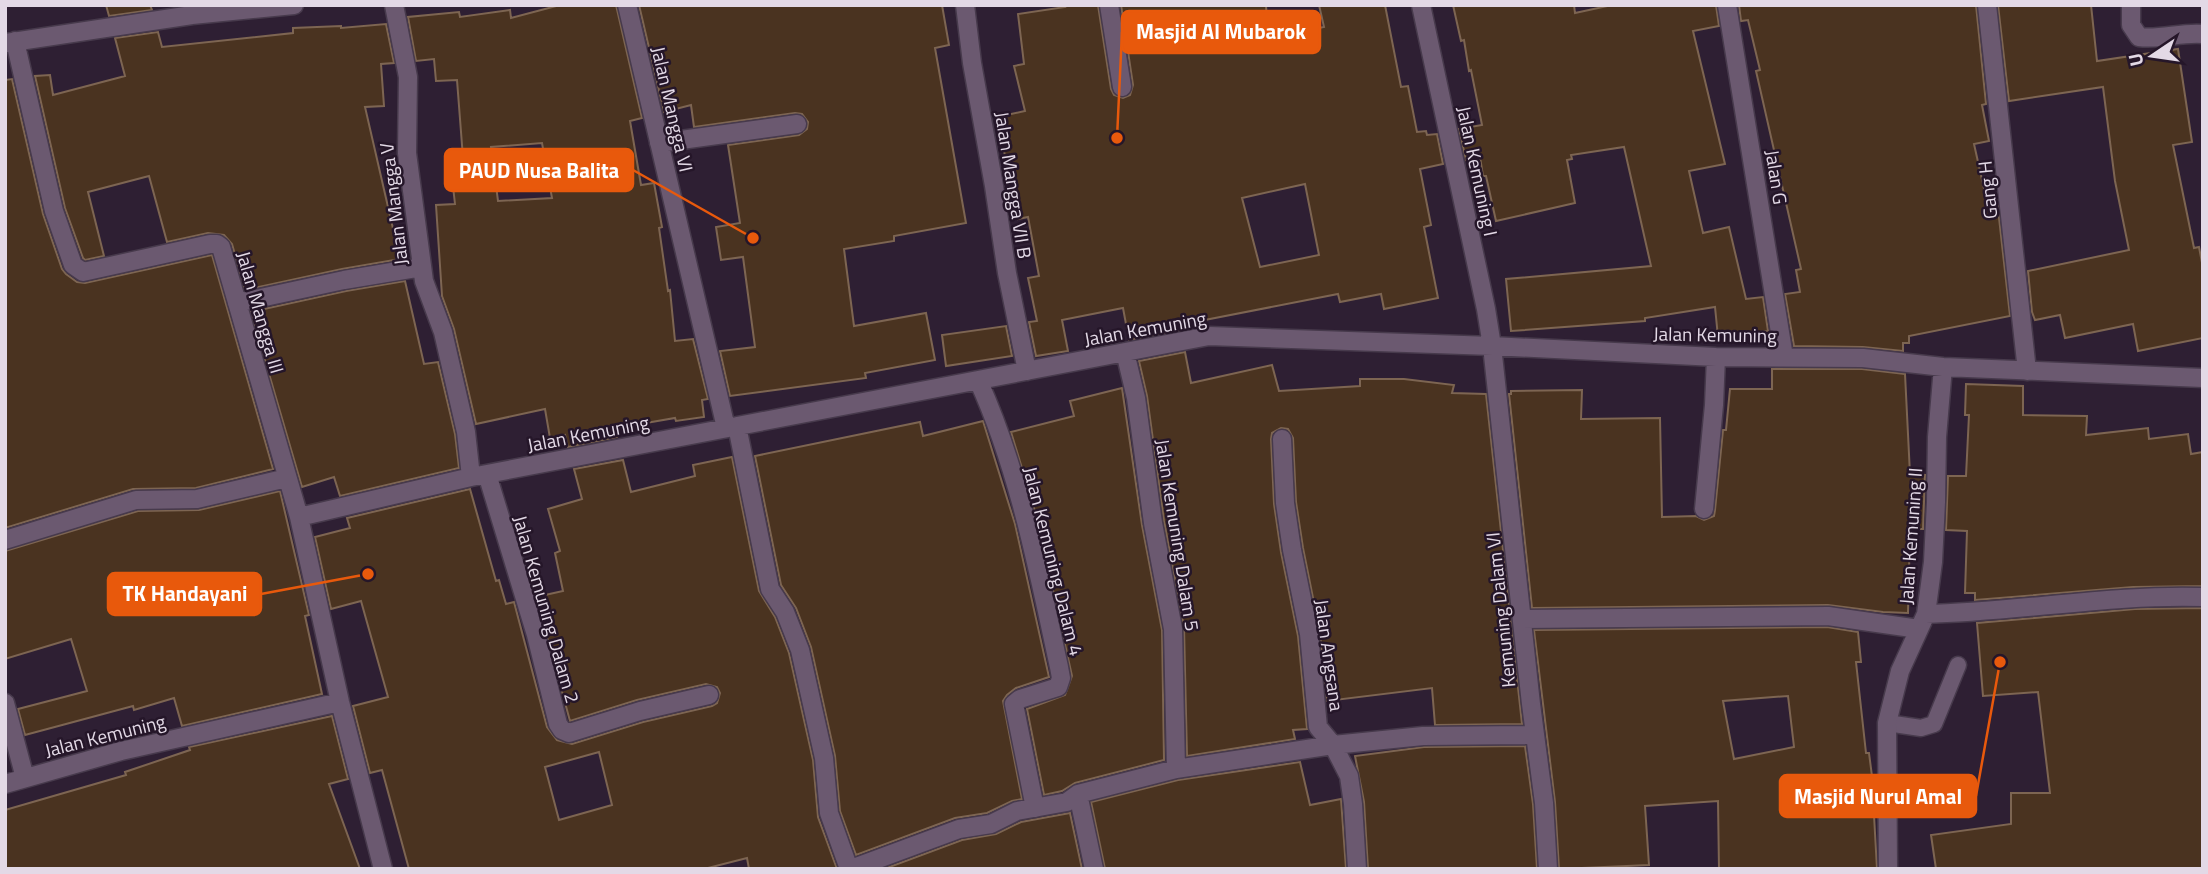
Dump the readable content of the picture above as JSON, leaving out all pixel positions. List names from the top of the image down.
{
  "streets": {
    "street": [
      "Jalan Mangga VI",
      "Jalan Kemuning I",
      "Jalan G",
      "Jalan Mangga VII B",
      "Gang H",
      "Jalan Mangga V",
      "Jalan Mangga III",
      "Jalan Kemuning",
      "Jalan Kemuning Dalam 5",
      "Jalan Kemuning II",
      "Jalan Kemuning Dalam 4",
      "Jalan Kemuning Dalam 2",
      "Kemuning Dalam VI",
      "Jalan Angsana"
    ]
  },
  "crossings": [
    ["Jalan Mangga VI", "Jalan Kemuning"],
    ["Jalan Kemuning I", "Jalan Kemuning"],
    ["Jalan Kemuning I", "Kemuning Dalam VI"],
    ["Jalan G", "Jalan Kemuning"],
    ["Jalan Mangga VII B", "Jalan Kemuning"],
    ["Gang H", "Jalan Kemuning"],
    ["Jalan Mangga V", "Jalan Kemuning"],
    ["Jalan Mangga V", "Jalan Kemuning Dalam 2"],
    ["Jalan Mangga III", "Jalan Kemuning"],
    ["Jalan Kemuning", "Jalan Kemuning Dalam 5"],
    ["Jalan Kemuning", "Jalan Kemuning II"],
    ["Jalan Kemuning", "Jalan Kemuning Dalam 4"],
    ["Jalan Kemuning", "Jalan Kemuning Dalam 2"],
    ["Jalan Kemuning", "Kemuning Dalam VI"]
  ],
  "places": [
    "Masjid Al Mubarok",
    "PAUD Nusa Balita",
    "TK Handayani",
    "Masjid Nurul Amal"
  ],
  "north": "left"
}
